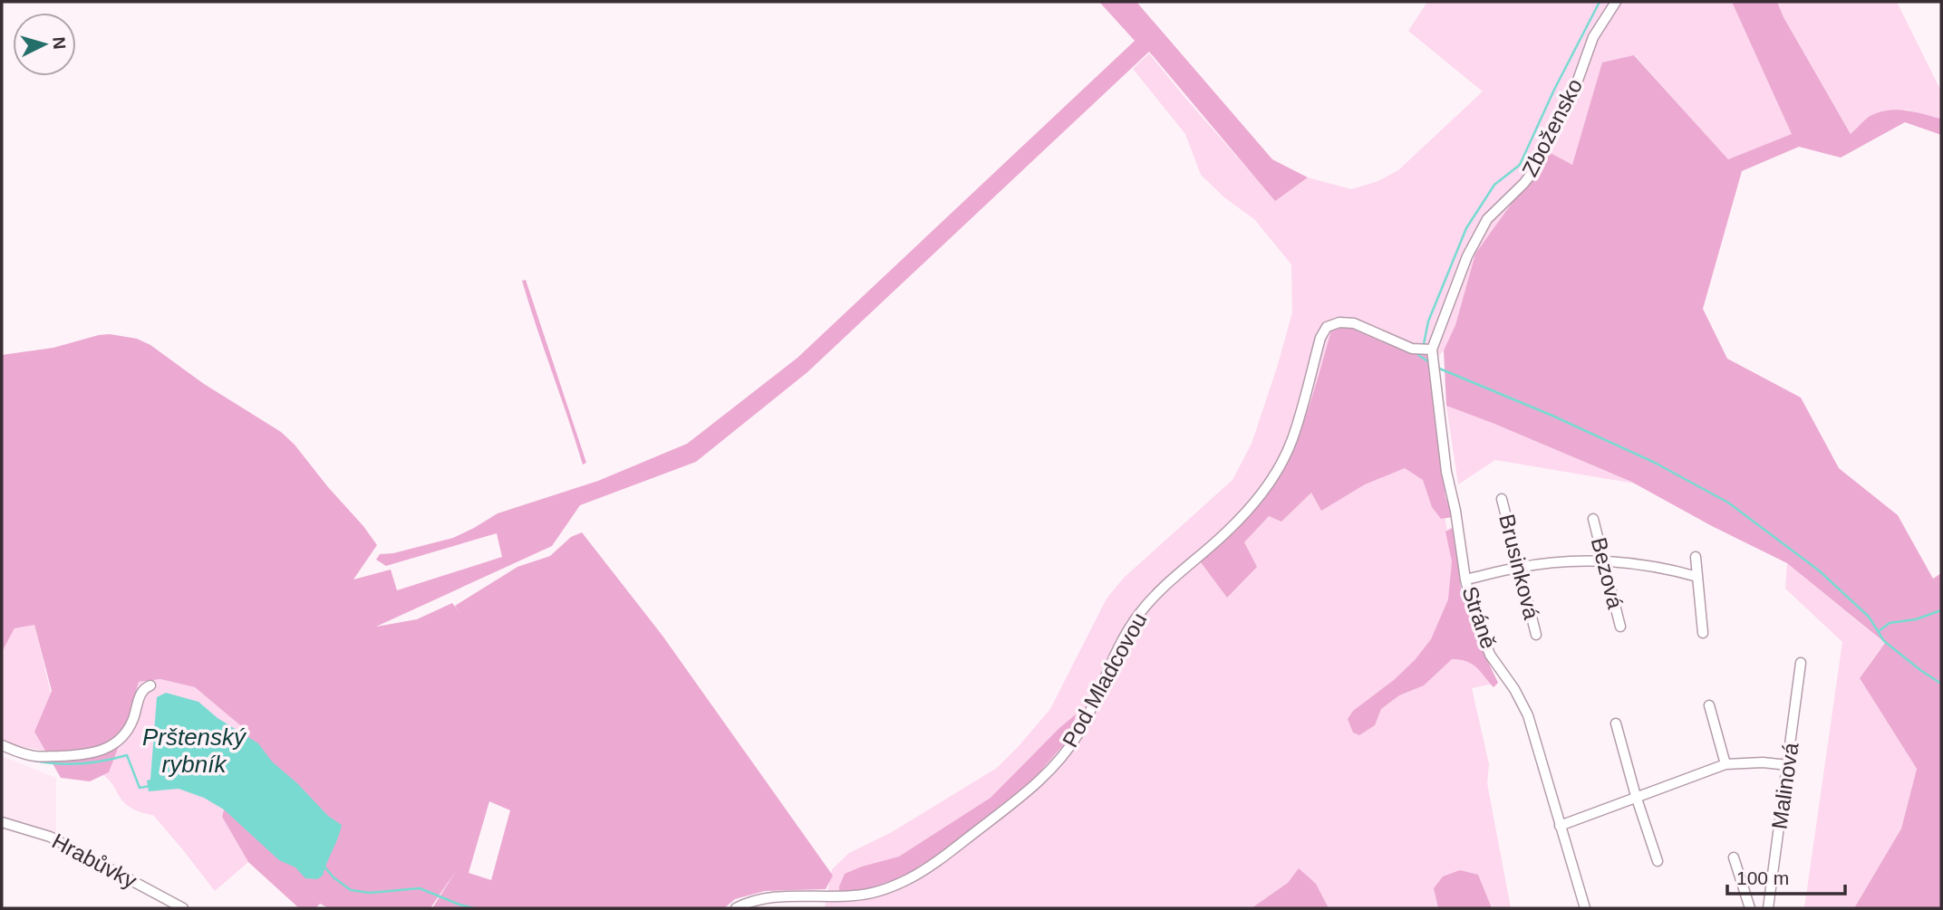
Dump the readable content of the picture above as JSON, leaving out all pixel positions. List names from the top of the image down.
{
  "streets": {
    "street": [
      "Zbožensko",
      "Brusinková",
      "Bezová",
      "Stráně",
      "Pod Mladcovou",
      "Malinová",
      "Hrabůvky"
    ]
  },
  "crossings": [
    ["Zbožensko", "Stráně"],
    ["Zbožensko", "Pod Mladcovou"],
    ["Stráně", "Pod Mladcovou"]
  ],
  "water": ["Prštenský rybník"],
  "scale_bar": "100 m",
  "north": "right"
}
